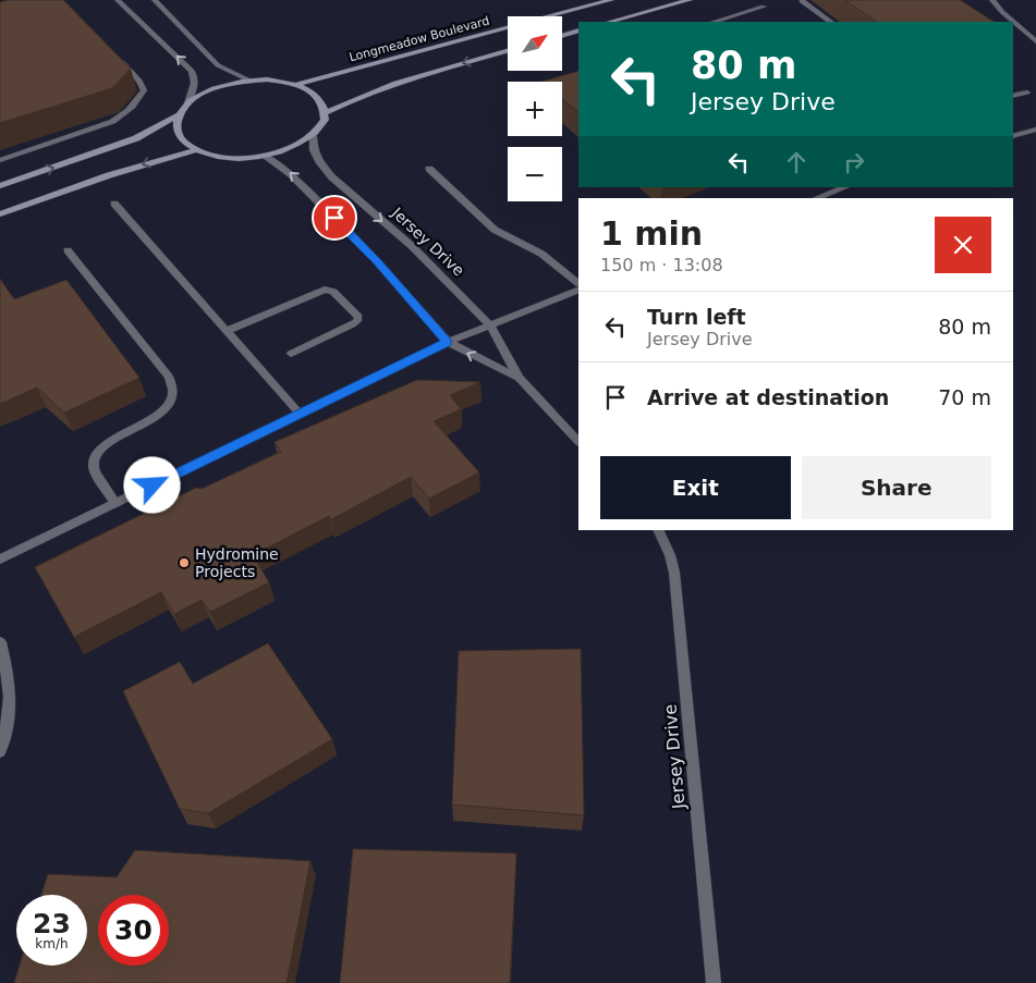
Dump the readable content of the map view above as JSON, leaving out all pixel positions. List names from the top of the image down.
{
  "streets": {
    "main road": ["Longmeadow Boulevard"],
    "street": ["Jersey Drive"]
  },
  "places": ["Hydromine Projects"],
  "north": "top right",
  "page": {
    "map_buttons": ["+", "−"],
    "turn": ["80 m", "Jersey Drive"],
    "heading": ["1 min", "150 m · 13:08"],
    "list": [
      {
        "name": "Turn left",
        "note": "Jersey Drive",
        "value": "80 m"
      },
      {
        "name": "Arrive at destination",
        "value": "70 m"
      }
    ],
    "buttons": ["Exit", "Share"],
    "speed": "23 km/h",
    "limit": "30"
  }
}
